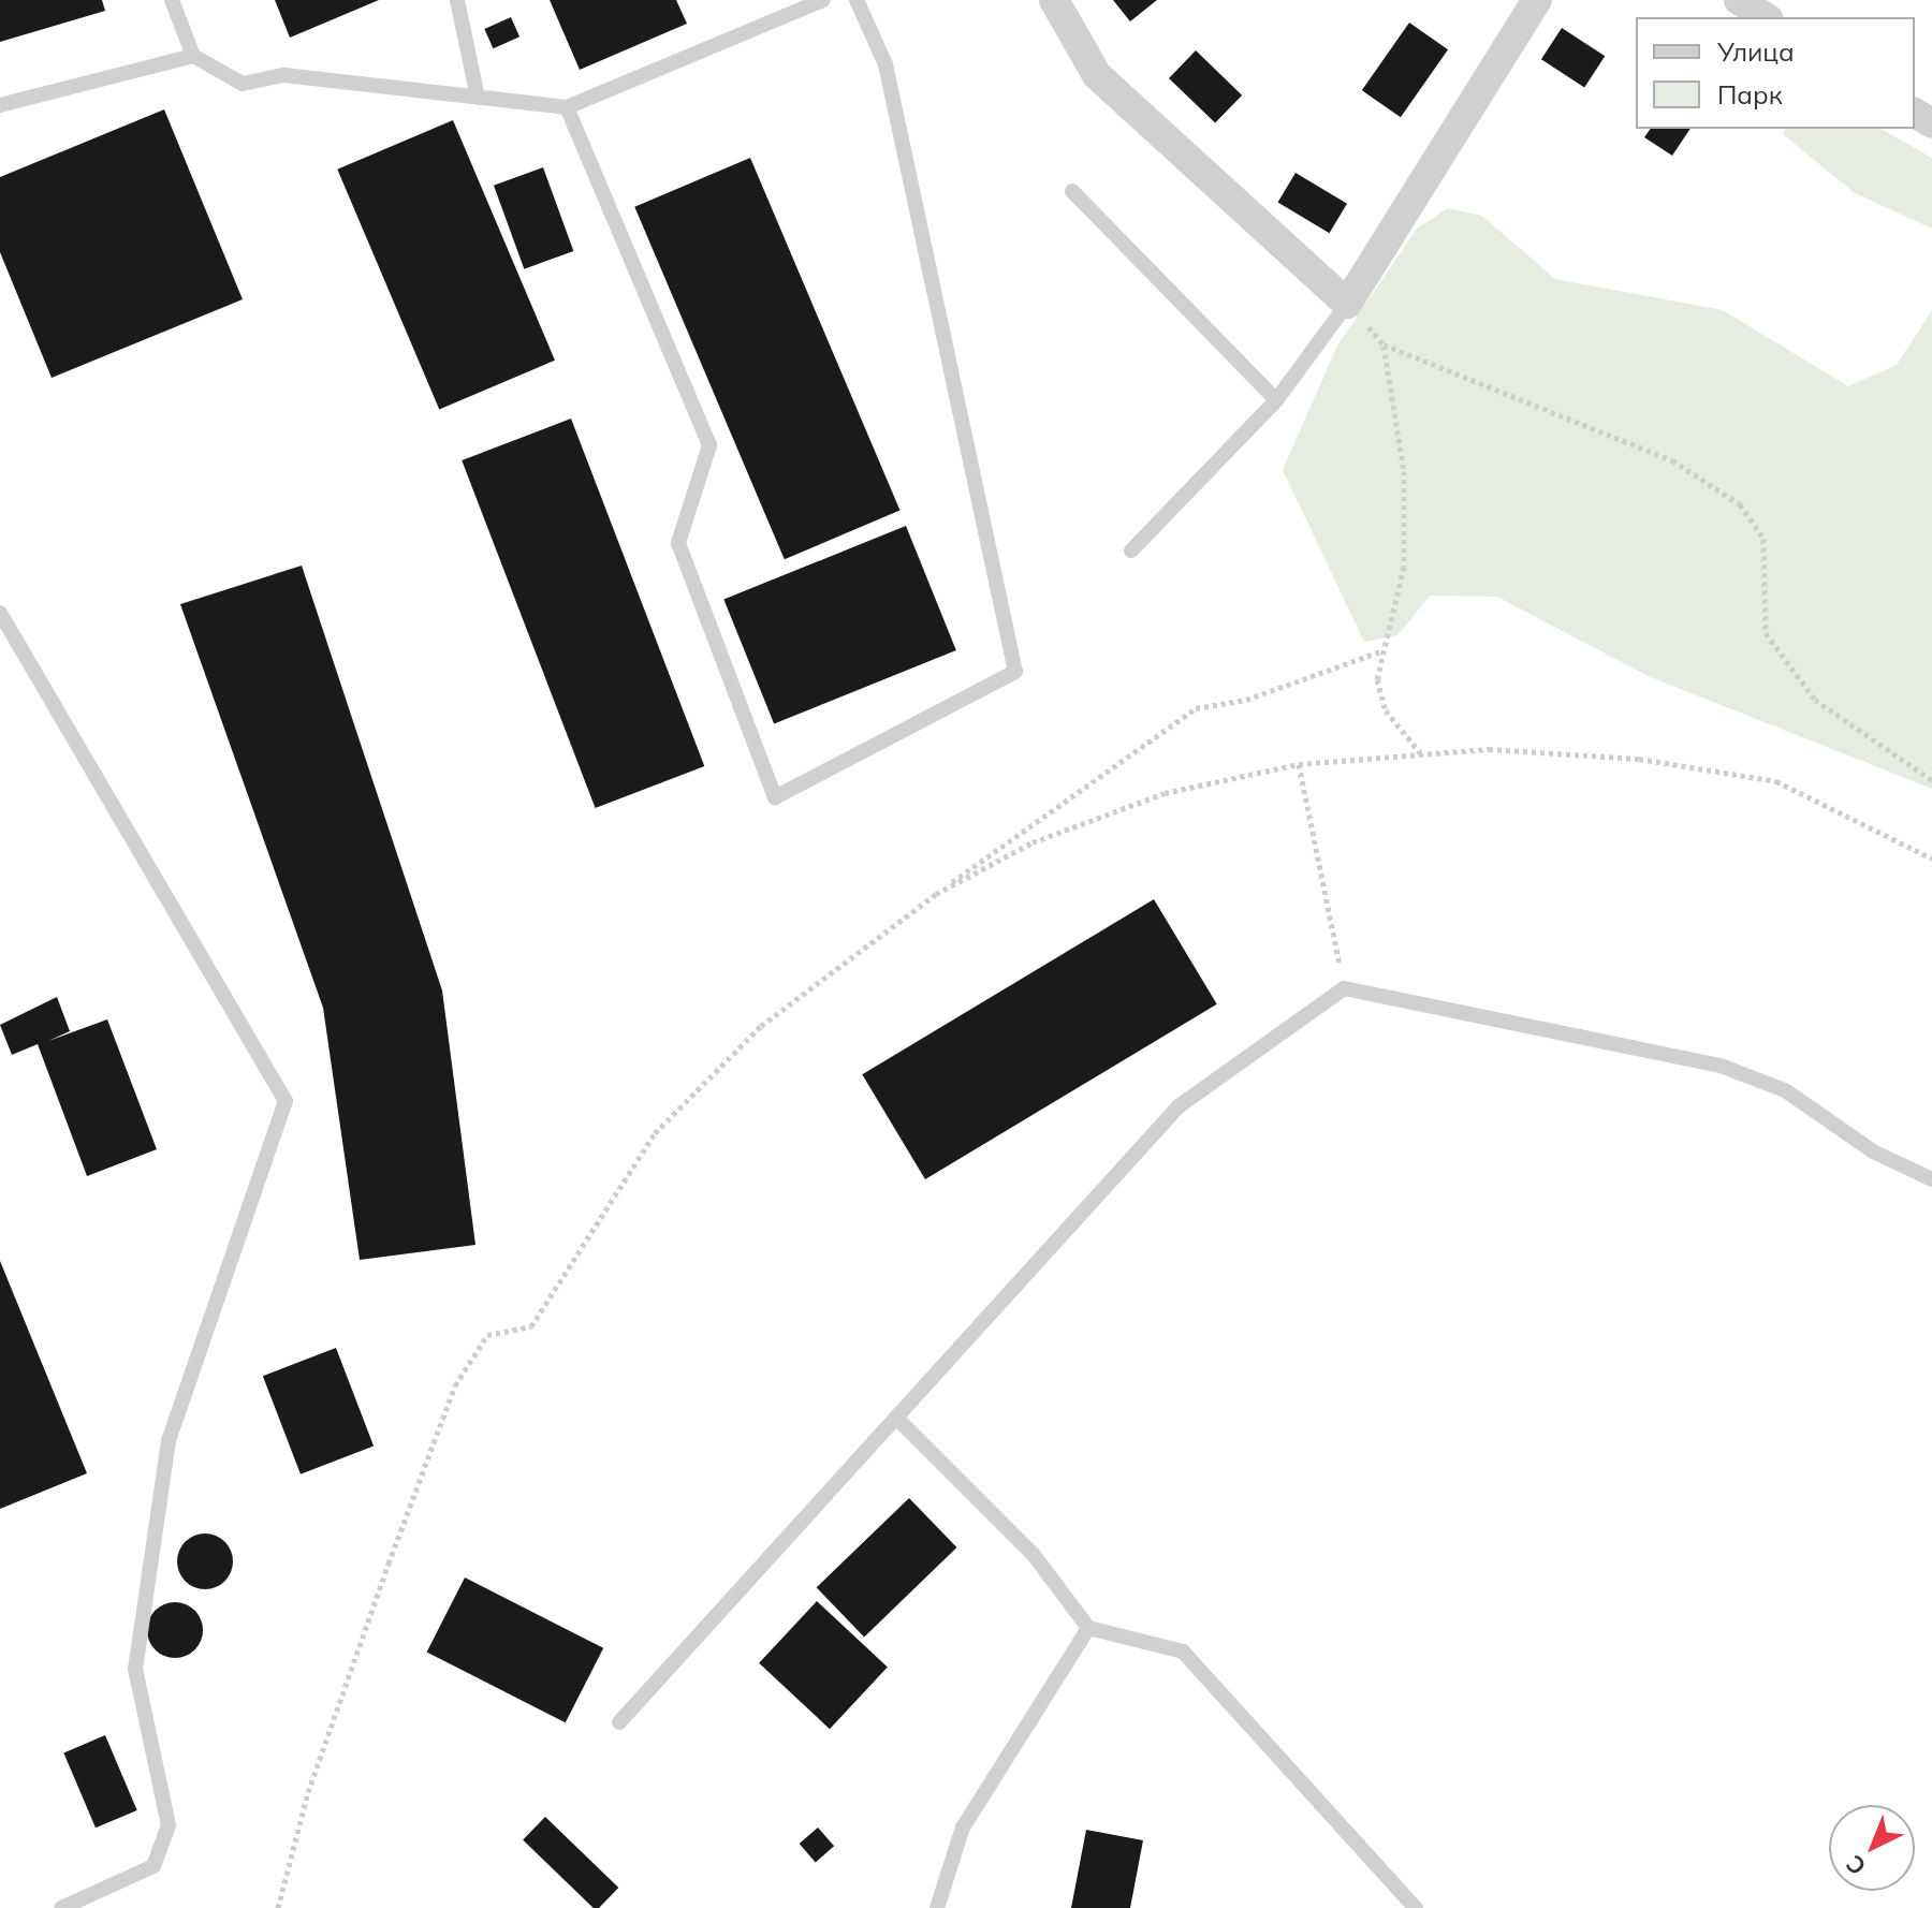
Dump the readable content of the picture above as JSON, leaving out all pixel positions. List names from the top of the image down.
{
  "legend": ["Улица", "Парк"],
  "north": "bottom left"
}
